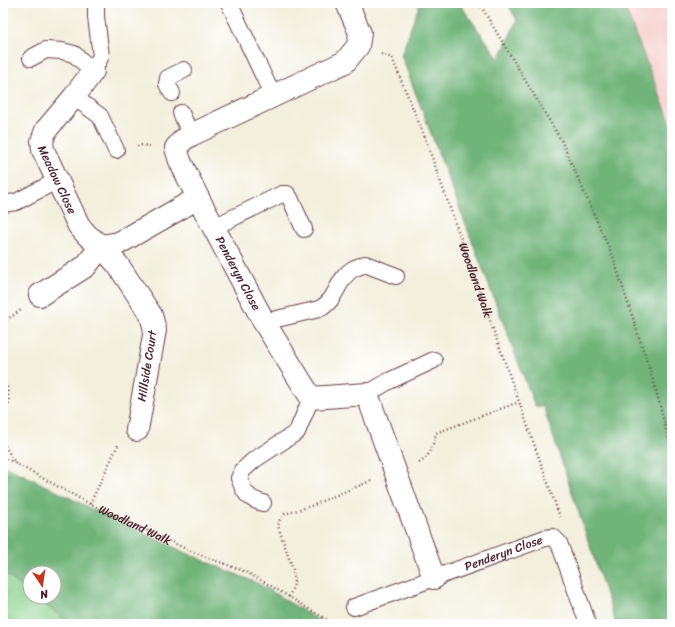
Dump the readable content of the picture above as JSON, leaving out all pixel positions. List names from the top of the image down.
{
  "streets": {
    "street": ["Meadow Close", "Penderyn Close", "Hillside Court"],
    "path": ["Woodland Walk"]
  },
  "crossings": [
    ["Meadow Close", "Hillside Court"],
    ["Penderyn Close", "Woodland Walk"]
  ],
  "north": "bottom"
}
